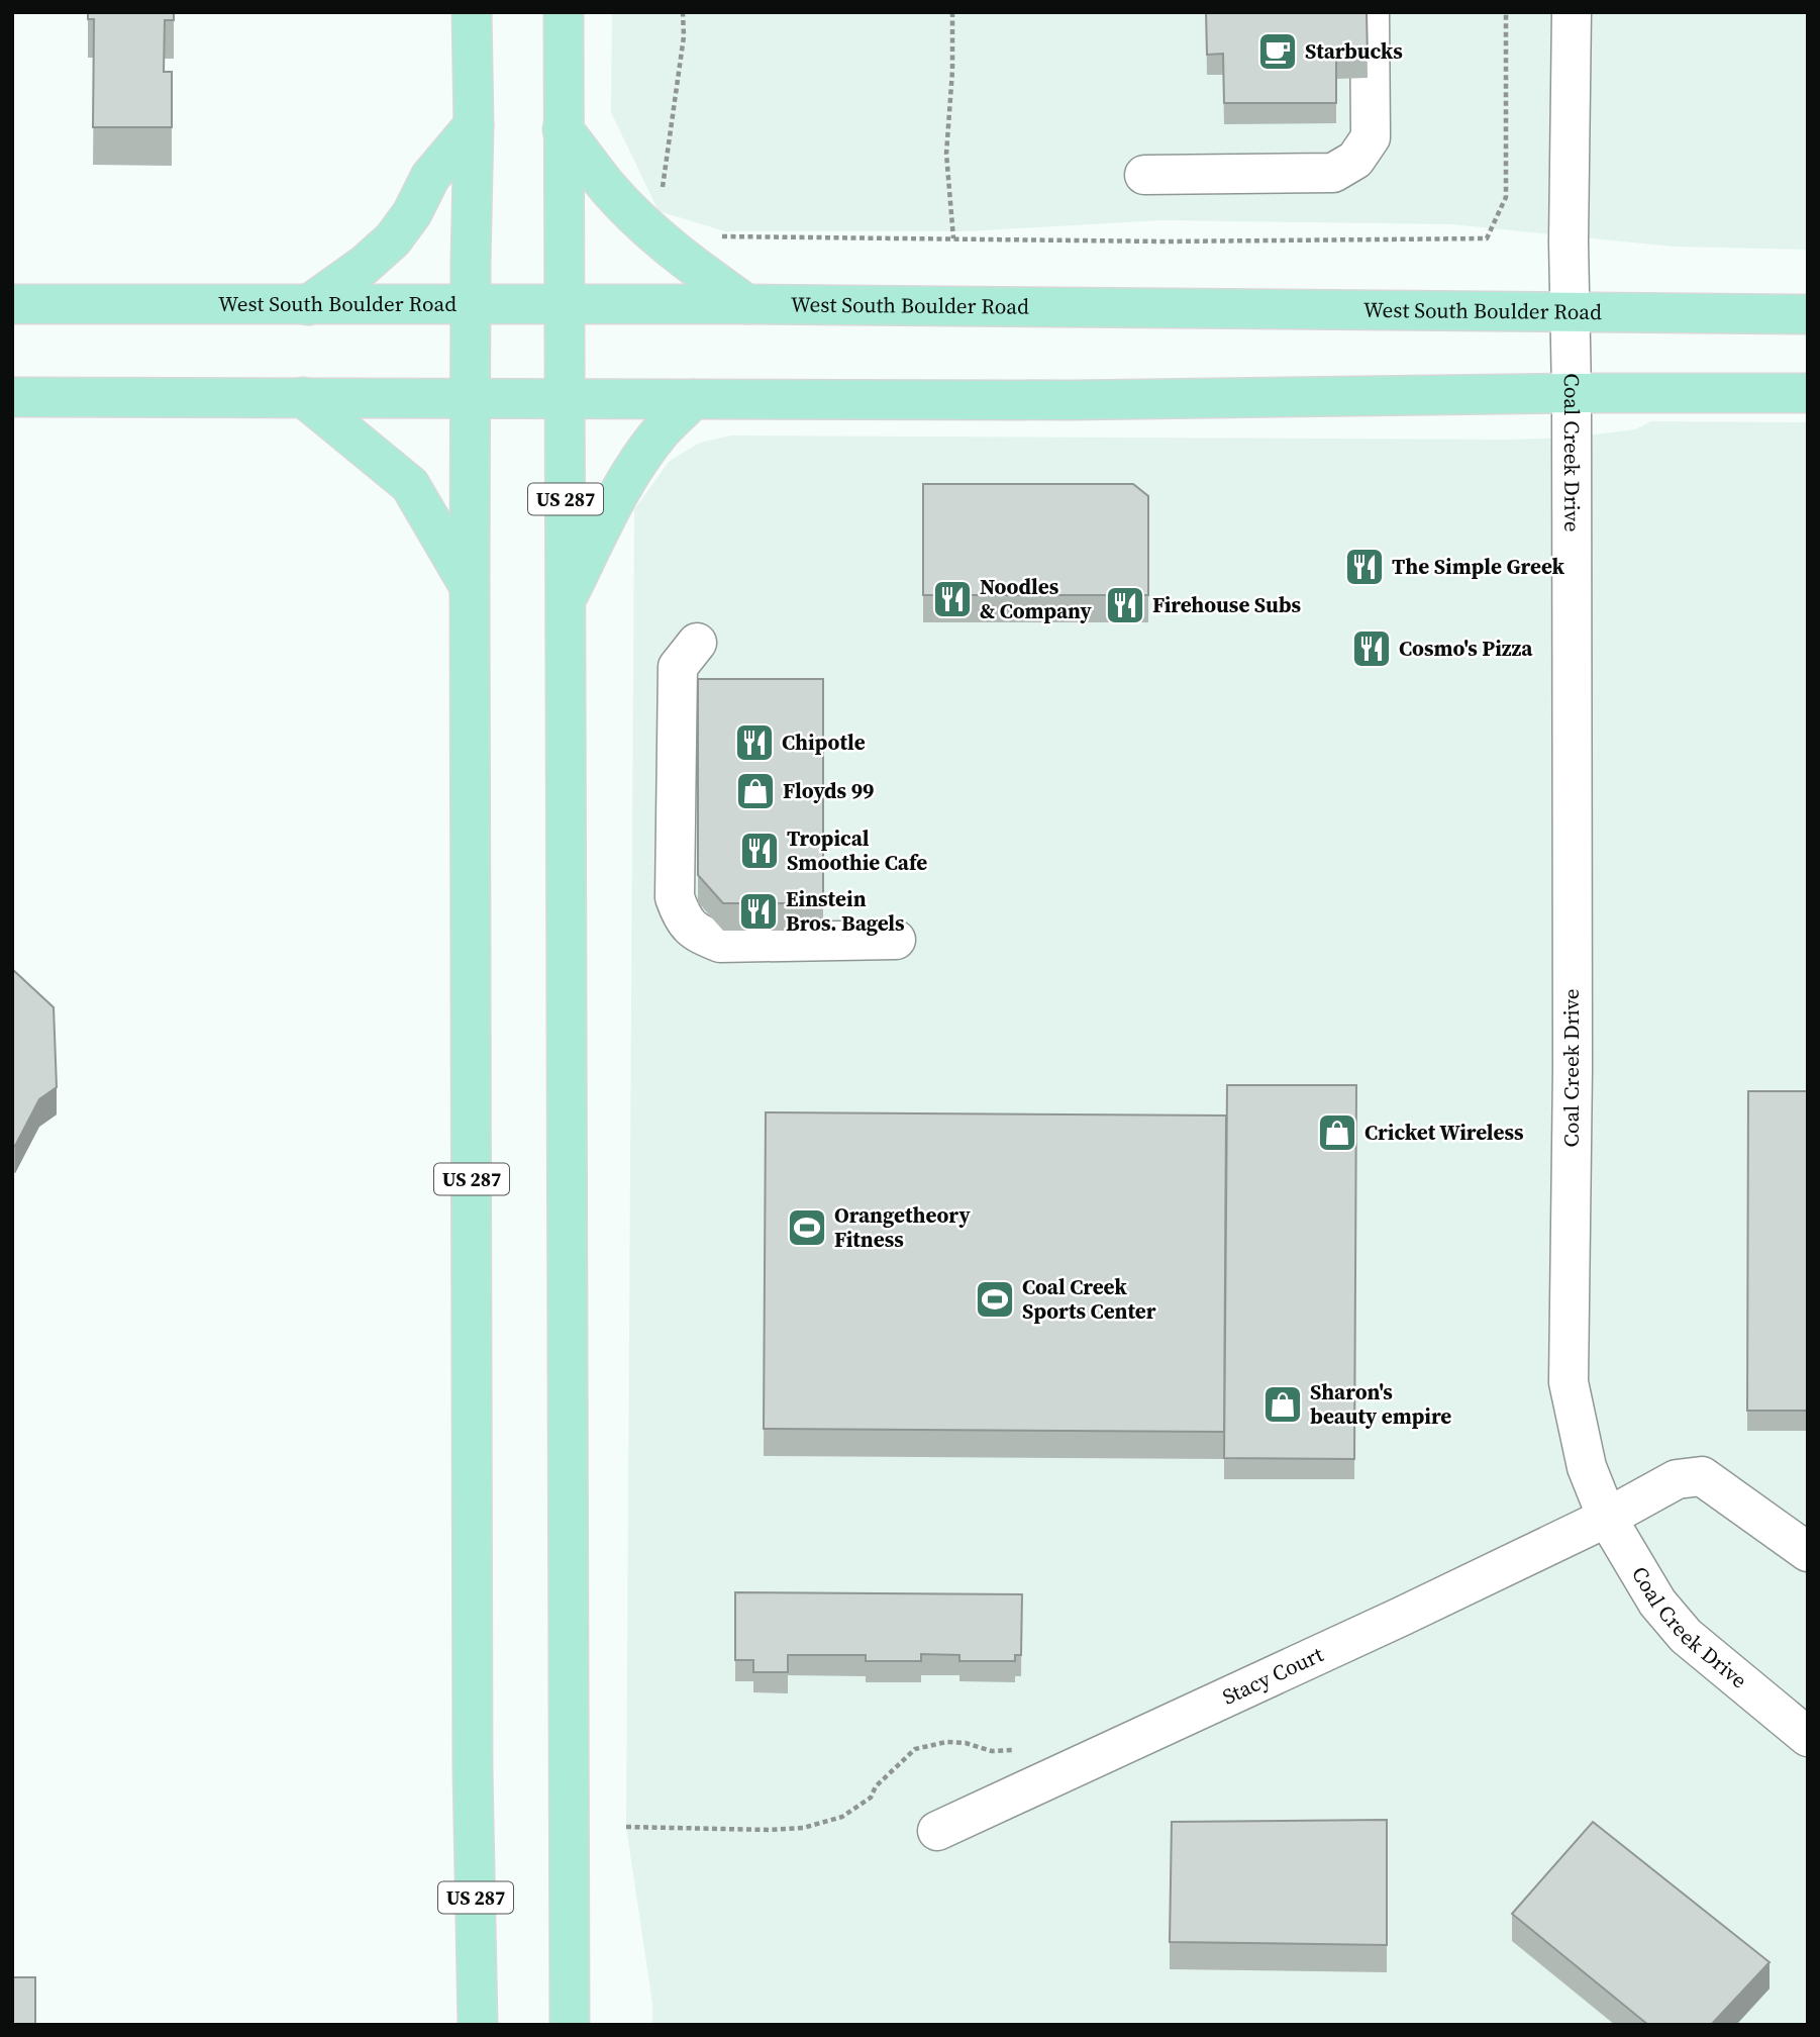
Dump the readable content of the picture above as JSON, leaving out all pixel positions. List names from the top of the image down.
{
  "streets": {
    "main road": ["West South Boulder Road", "US 287"],
    "street": ["Coal Creek Drive", "Stacy Court"]
  },
  "crossings": [
    ["West South Boulder Road", "Coal Creek Drive"],
    ["West South Boulder Road", "US 287"],
    ["Coal Creek Drive", "Stacy Court"]
  ],
  "places": {
    "cafe": ["Starbucks"],
    "restaurant": [
      "The Simple Greek",
      "Noodles & Company",
      "Firehouse Subs",
      "Cosmo's Pizza",
      "Chipotle",
      "Tropical Smoothie Cafe",
      "Einstein Bros. Bagels"
    ],
    "shop": ["Floyds 99", "Cricket Wireless", "Sharon's beauty empire"],
    "sports": ["Orangetheory Fitness", "Coal Creek Sports Center"]
  }
}
